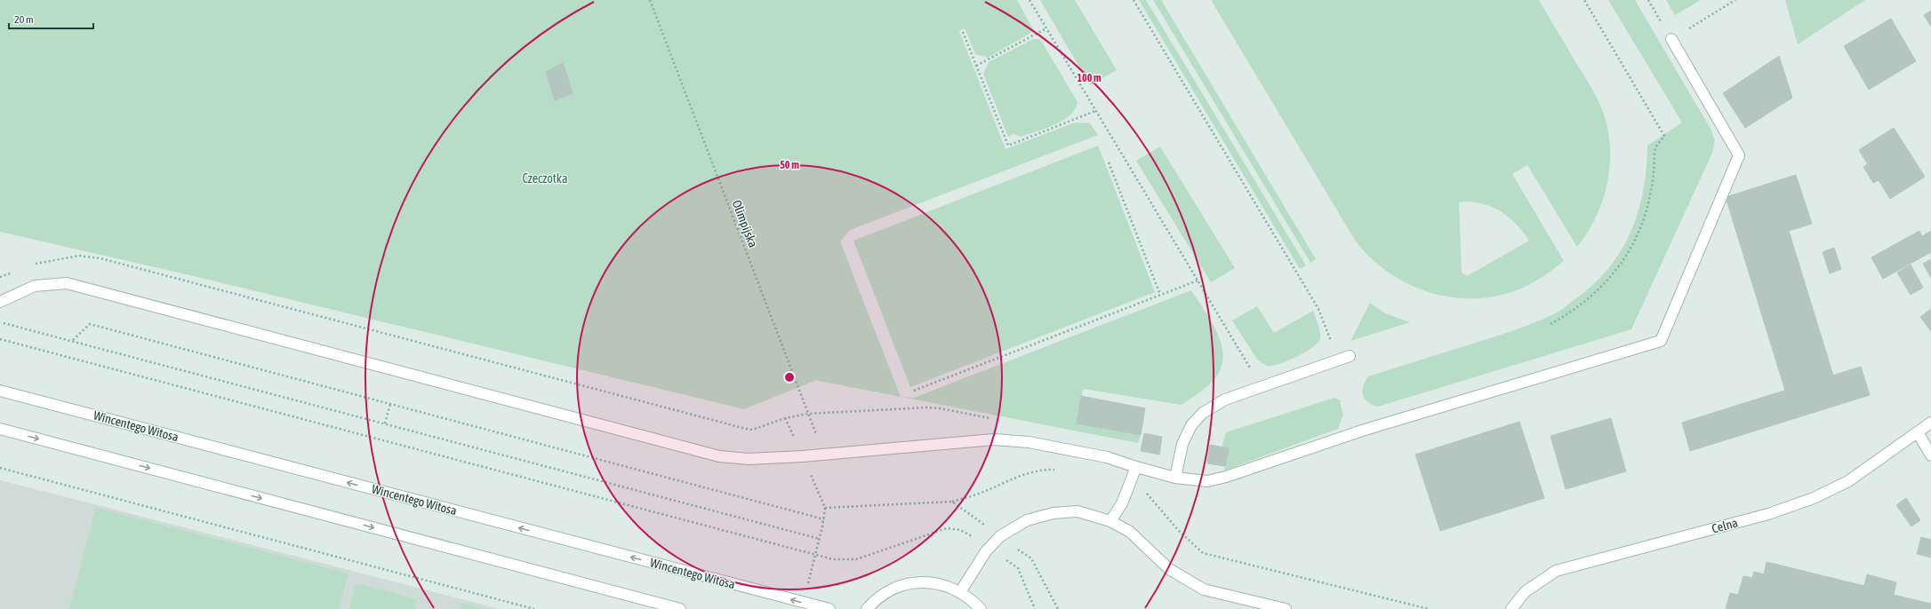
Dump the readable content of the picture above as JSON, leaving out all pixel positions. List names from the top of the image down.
{
  "streets": {
    "main road": ["Wincentego Witosa", "Celna"],
    "path": ["Olimpijska"]
  },
  "parks": ["Czeczotka"],
  "scale_bar": "20 m",
  "rings": ["100 m", "50 m"]
}
